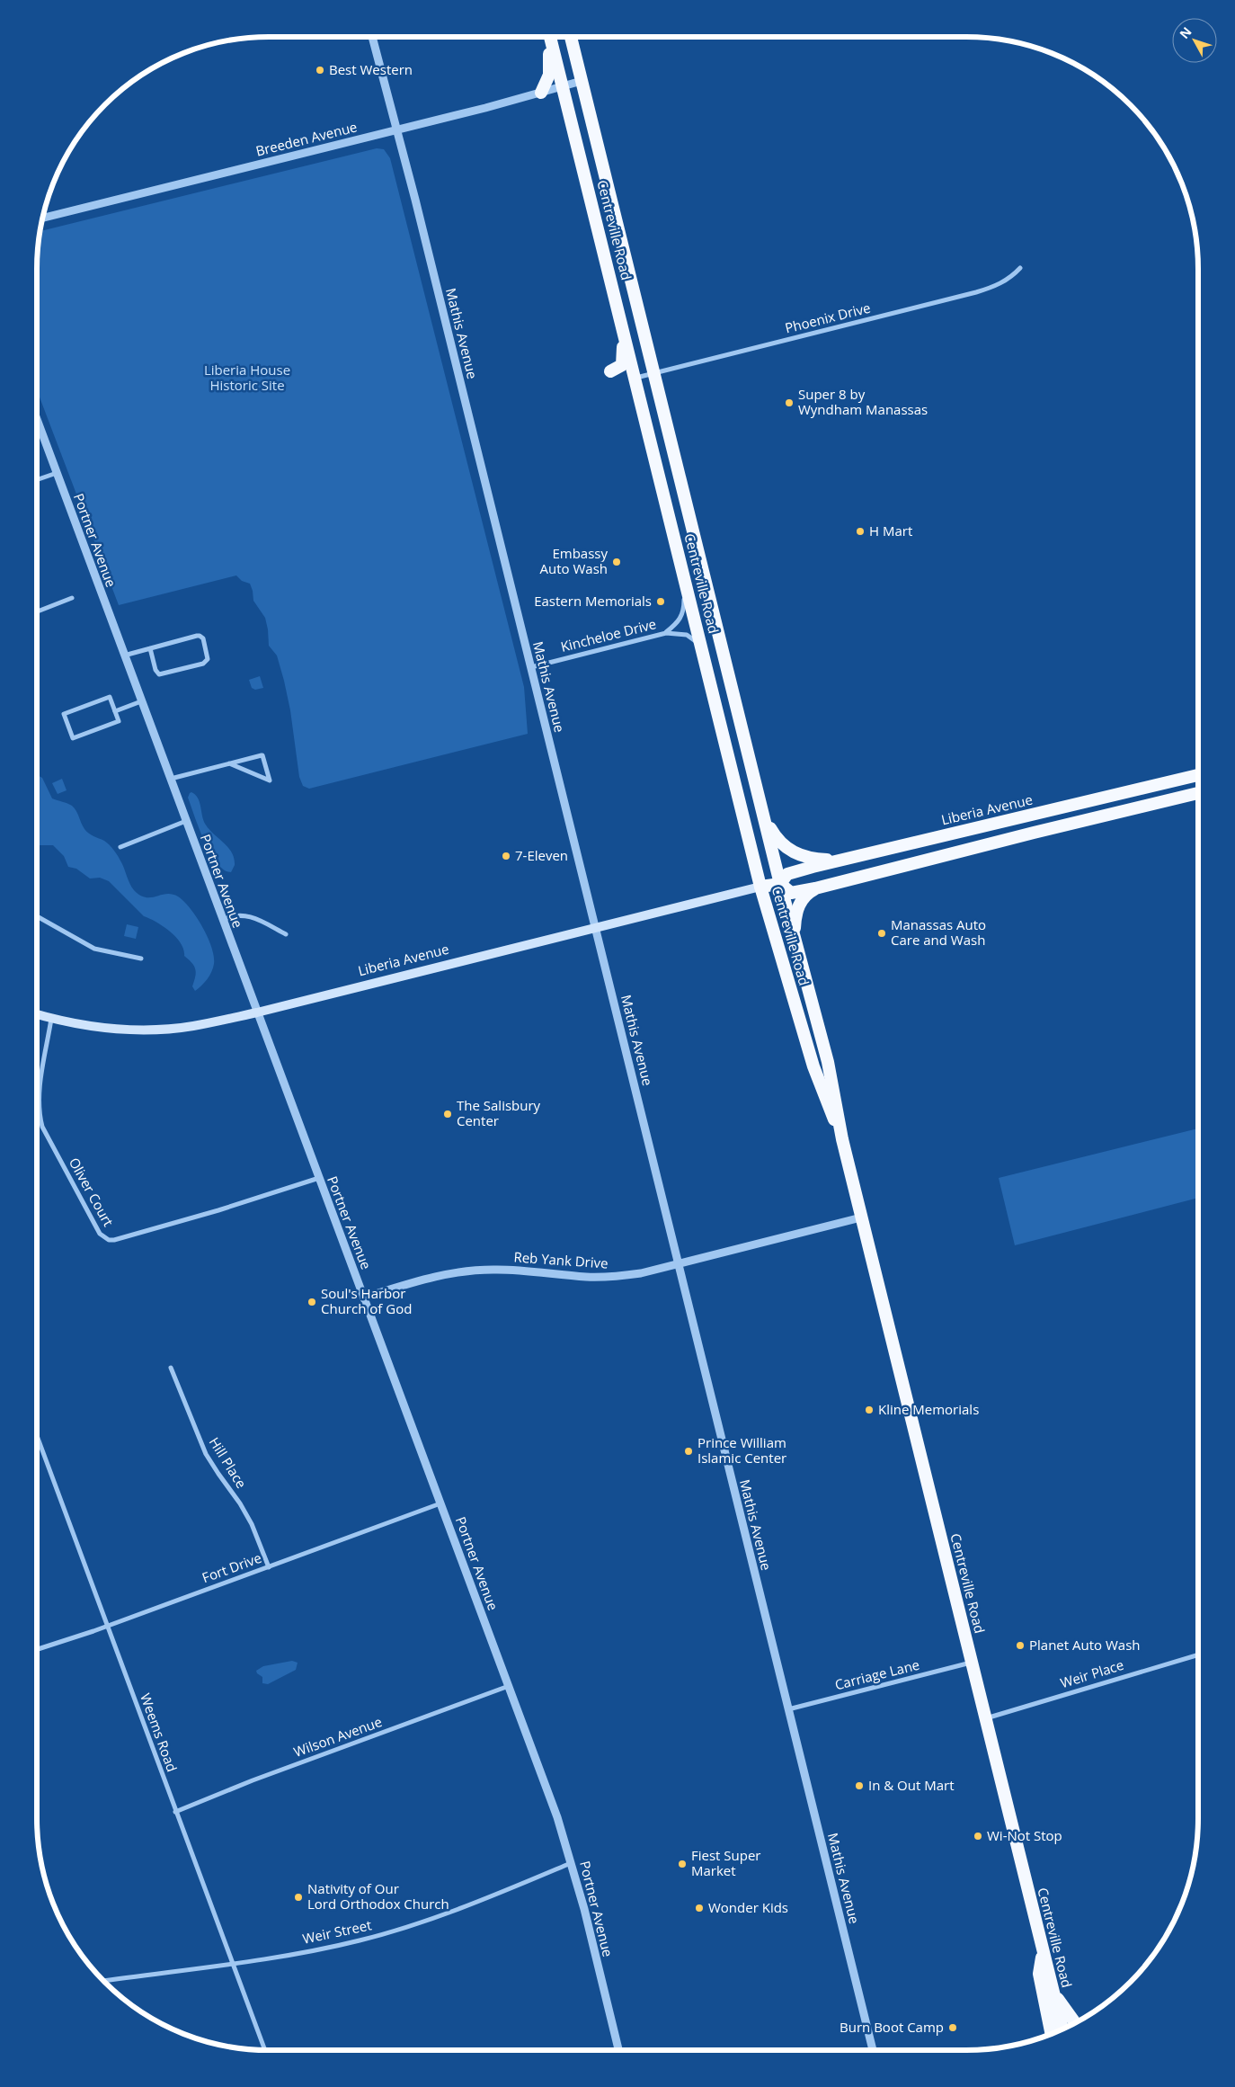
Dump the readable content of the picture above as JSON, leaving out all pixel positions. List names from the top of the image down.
{
  "streets": {
    "highway": ["Centreville Road", "Liberia Avenue"],
    "street": [
      "Breeden Avenue",
      "Phoenix Drive",
      "Mathis Avenue",
      "Portner Avenue",
      "Kincheloe Drive",
      "Oliver Court",
      "Reb Yank Drive",
      "Hill Place",
      "Fort Drive",
      "Weir Place",
      "Carriage Lane",
      "Weems Road",
      "Wilson Avenue",
      "Weir Street"
    ]
  },
  "crossings": [
    ["Breeden Avenue", "Centreville Road"],
    ["Breeden Avenue", "Mathis Avenue"],
    ["Centreville Road", "Phoenix Drive"],
    ["Centreville Road", "Kincheloe Drive"],
    ["Centreville Road", "Liberia Avenue"],
    ["Centreville Road", "Reb Yank Drive"],
    ["Centreville Road", "Weir Place"],
    ["Centreville Road", "Carriage Lane"],
    ["Mathis Avenue", "Kincheloe Drive"],
    ["Mathis Avenue", "Liberia Avenue"],
    ["Mathis Avenue", "Reb Yank Drive"],
    ["Mathis Avenue", "Carriage Lane"],
    ["Portner Avenue", "Liberia Avenue"],
    ["Portner Avenue", "Oliver Court"],
    ["Portner Avenue", "Reb Yank Drive"],
    ["Portner Avenue", "Fort Drive"],
    ["Portner Avenue", "Wilson Avenue"],
    ["Portner Avenue", "Weir Street"],
    ["Liberia Avenue", "Oliver Court"],
    ["Hill Place", "Fort Drive"],
    ["Fort Drive", "Weems Road"],
    ["Weems Road", "Wilson Avenue"],
    ["Weems Road", "Weir Street"]
  ],
  "parks": ["Liberia House Historic Site"],
  "places": [
    "Best Western",
    "Super 8 by Wyndham Manassas",
    "H Mart",
    "Embassy Auto Wash",
    "Eastern Memorials",
    "7-Eleven",
    "Manassas Auto Care and Wash",
    "The Salisbury Center",
    "Soul's Harbor Church of God",
    "Kline Memorials",
    "Prince William Islamic Center",
    "Planet Auto Wash",
    "In & Out Mart",
    "Wi-Not Stop",
    "Fiest Super Market",
    "Nativity of Our Lord Orthodox Church",
    "Wonder Kids",
    "Burn Boot Camp"
  ],
  "north": "top left"
}
